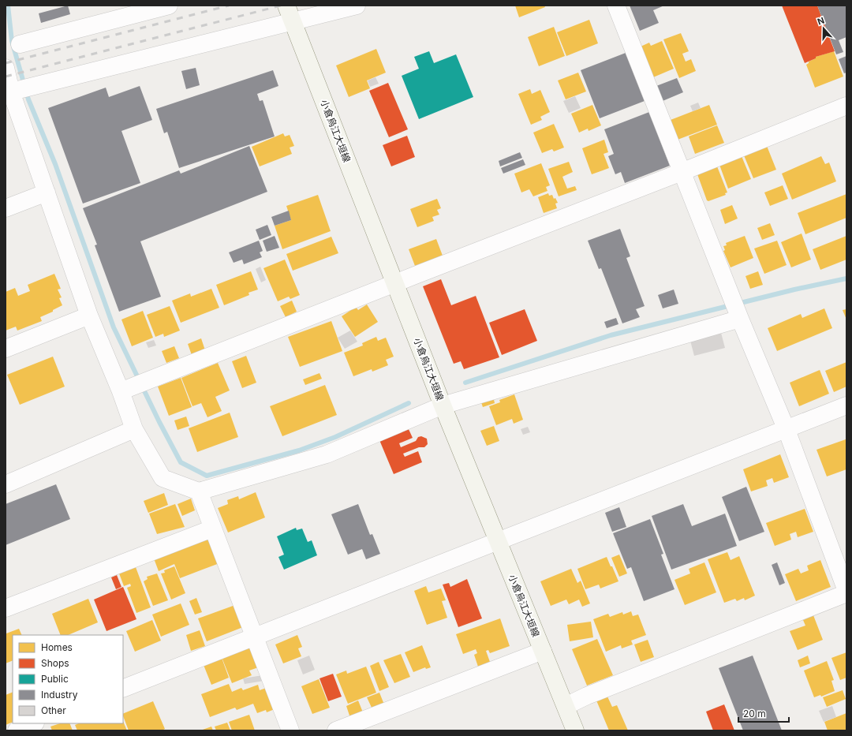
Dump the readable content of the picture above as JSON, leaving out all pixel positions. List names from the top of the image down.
{
  "streets": {
    "main road": ["小倉烏江大垣線"]
  },
  "legend": [
    "Homes",
    "Shops",
    "Public",
    "Industry",
    "Other"
  ],
  "scale_bar": "20 m",
  "north": "top"
}
